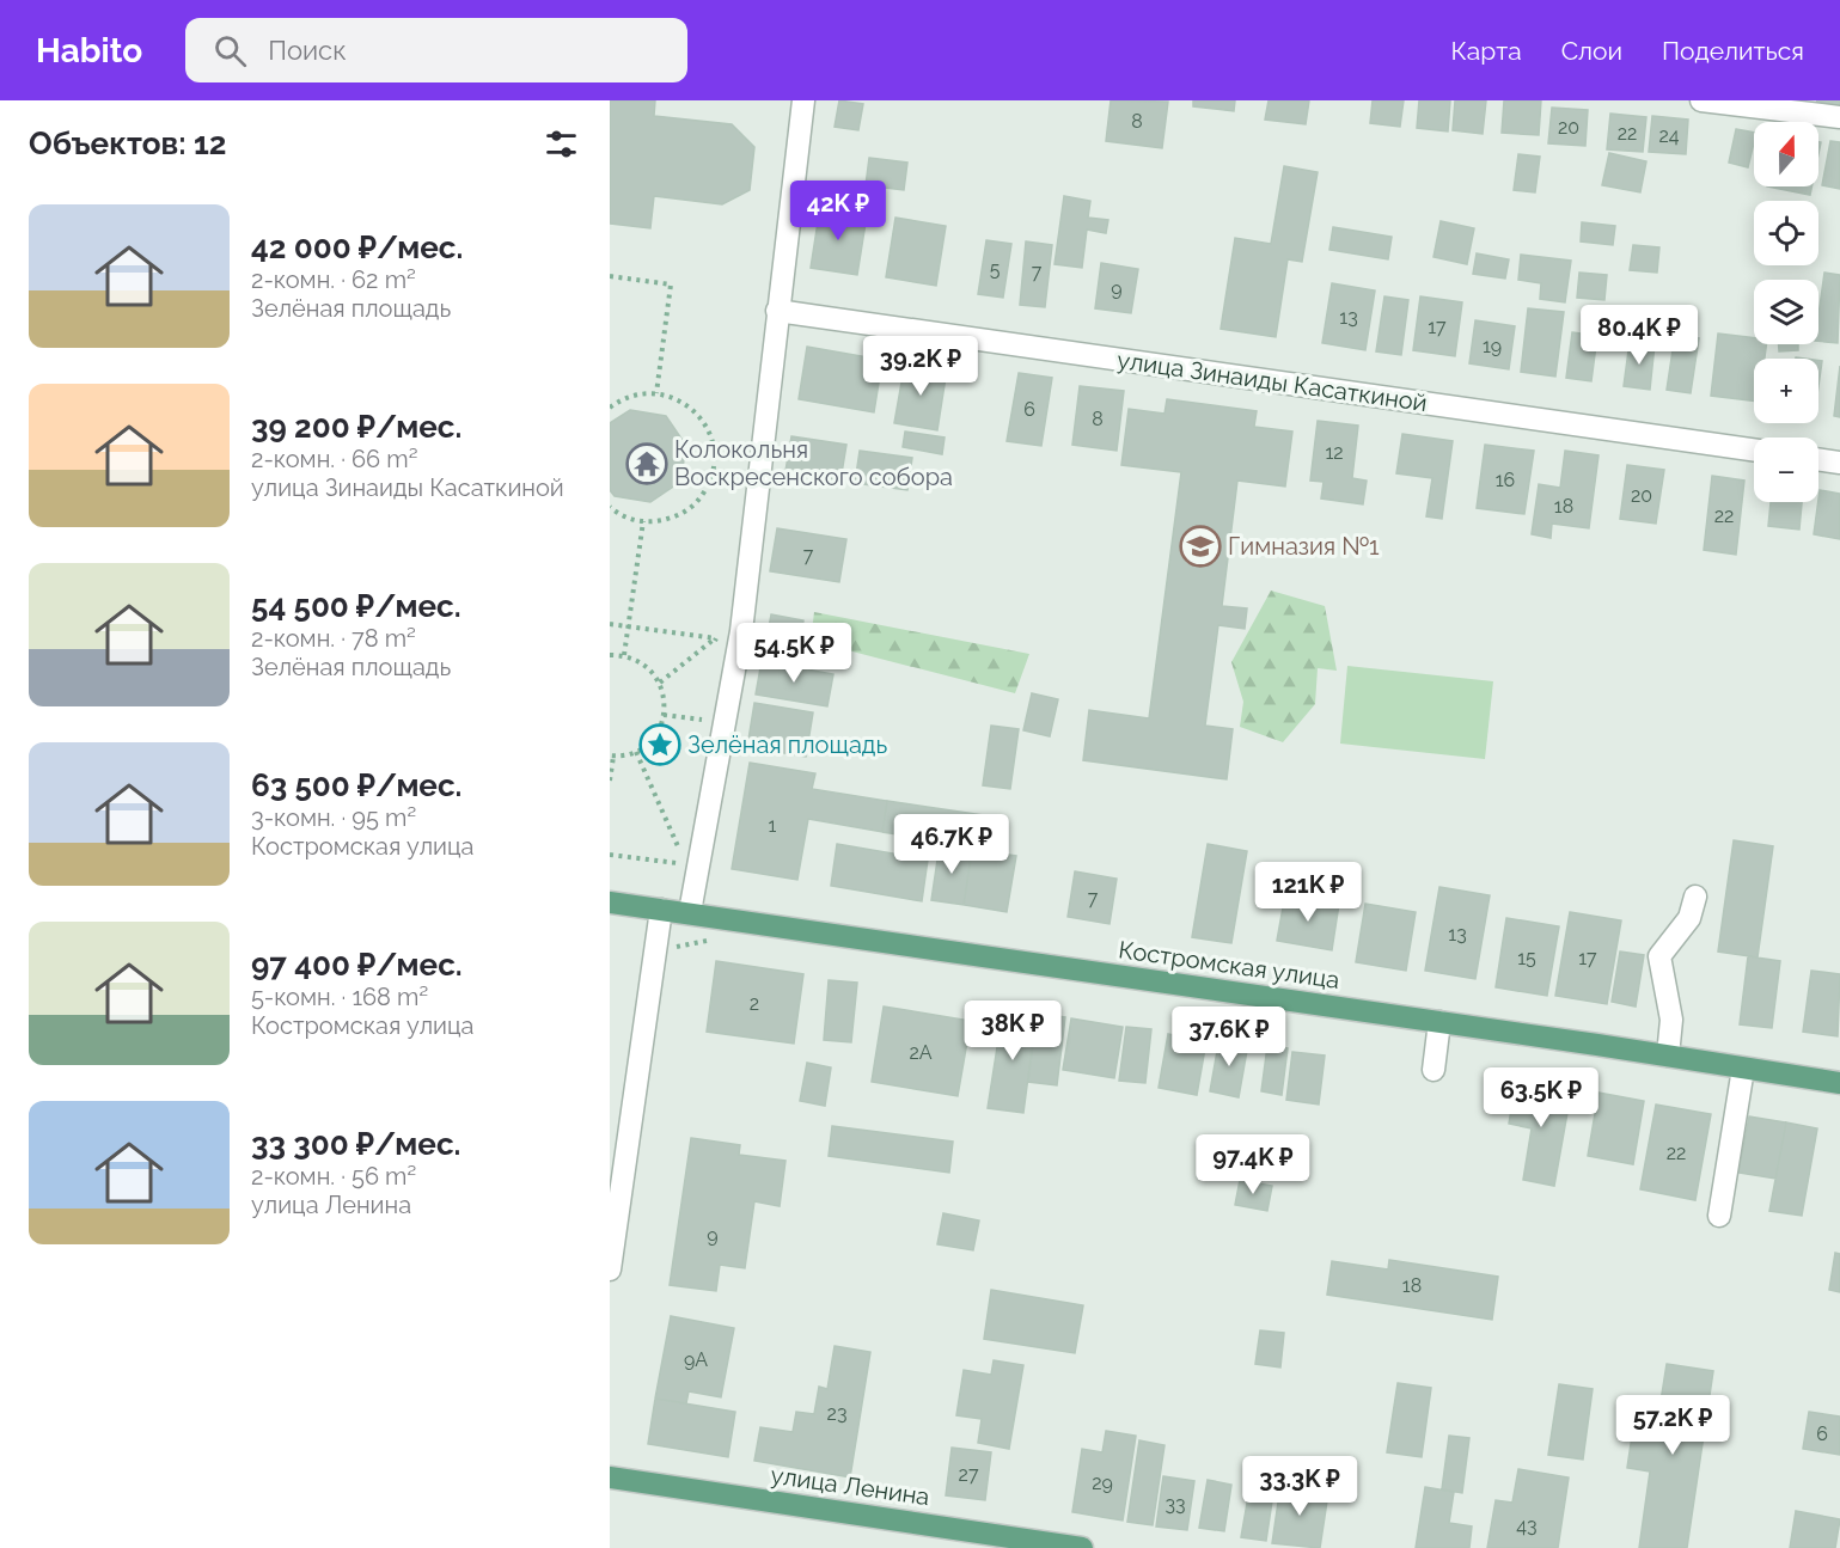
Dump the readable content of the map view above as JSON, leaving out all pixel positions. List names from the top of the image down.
{
  "streets": {
    "main road": ["Костромская улица", "улица Ленина"],
    "street": ["улица Зинаиды Касаткиной"]
  },
  "places": {
    "temple": ["Колокольня Воскресенского собора"],
    "school or university": ["Гимназия №1"],
    "place": ["Зелёная площадь"]
  },
  "house_numbers": [
    "8",
    "20",
    "22",
    "24",
    "5",
    "7",
    "9",
    "13",
    "17",
    "19",
    "6",
    "8",
    "12",
    "16",
    "20",
    "18",
    "22",
    "7",
    "1",
    "7",
    "13",
    "15",
    "17",
    "2",
    "2А",
    "22",
    "9",
    "18",
    "9А",
    "23",
    "6",
    "27",
    "29",
    "33",
    "43"
  ],
  "north": "top",
  "page": {
    "header": "Habito",
    "search": "Поиск",
    "nav": ["Карта", "Слои", "Поделиться"],
    "heading": "Объектов: 12",
    "map_buttons": ["+", "−"],
    "price": [
      "42K ₽",
      "80.4K ₽",
      "39.2K ₽",
      "54.5K ₽",
      "46.7K ₽",
      "121K ₽",
      "38K ₽",
      "37.6K ₽",
      "63.5K ₽",
      "97.4K ₽",
      "57.2K ₽",
      "33.3K ₽"
    ],
    "list": [
      {
        "name": "42 000 ₽/мес.",
        "note": "2-комн. · 62 m² · Зелёная площадь"
      },
      {
        "name": "39 200 ₽/мес.",
        "note": "2-комн. · 66 m² · улица Зинаиды Касаткиной"
      },
      {
        "name": "54 500 ₽/мес.",
        "note": "2-комн. · 78 m² · Зелёная площадь"
      },
      {
        "name": "63 500 ₽/мес.",
        "note": "3-комн. · 95 m² · Костромская улица"
      },
      {
        "name": "97 400 ₽/мес.",
        "note": "5-комн. · 168 m² · Костромская улица"
      },
      {
        "name": "33 300 ₽/мес.",
        "note": "2-комн. · 56 m² · улица Ленина"
      }
    ]
  }
}
